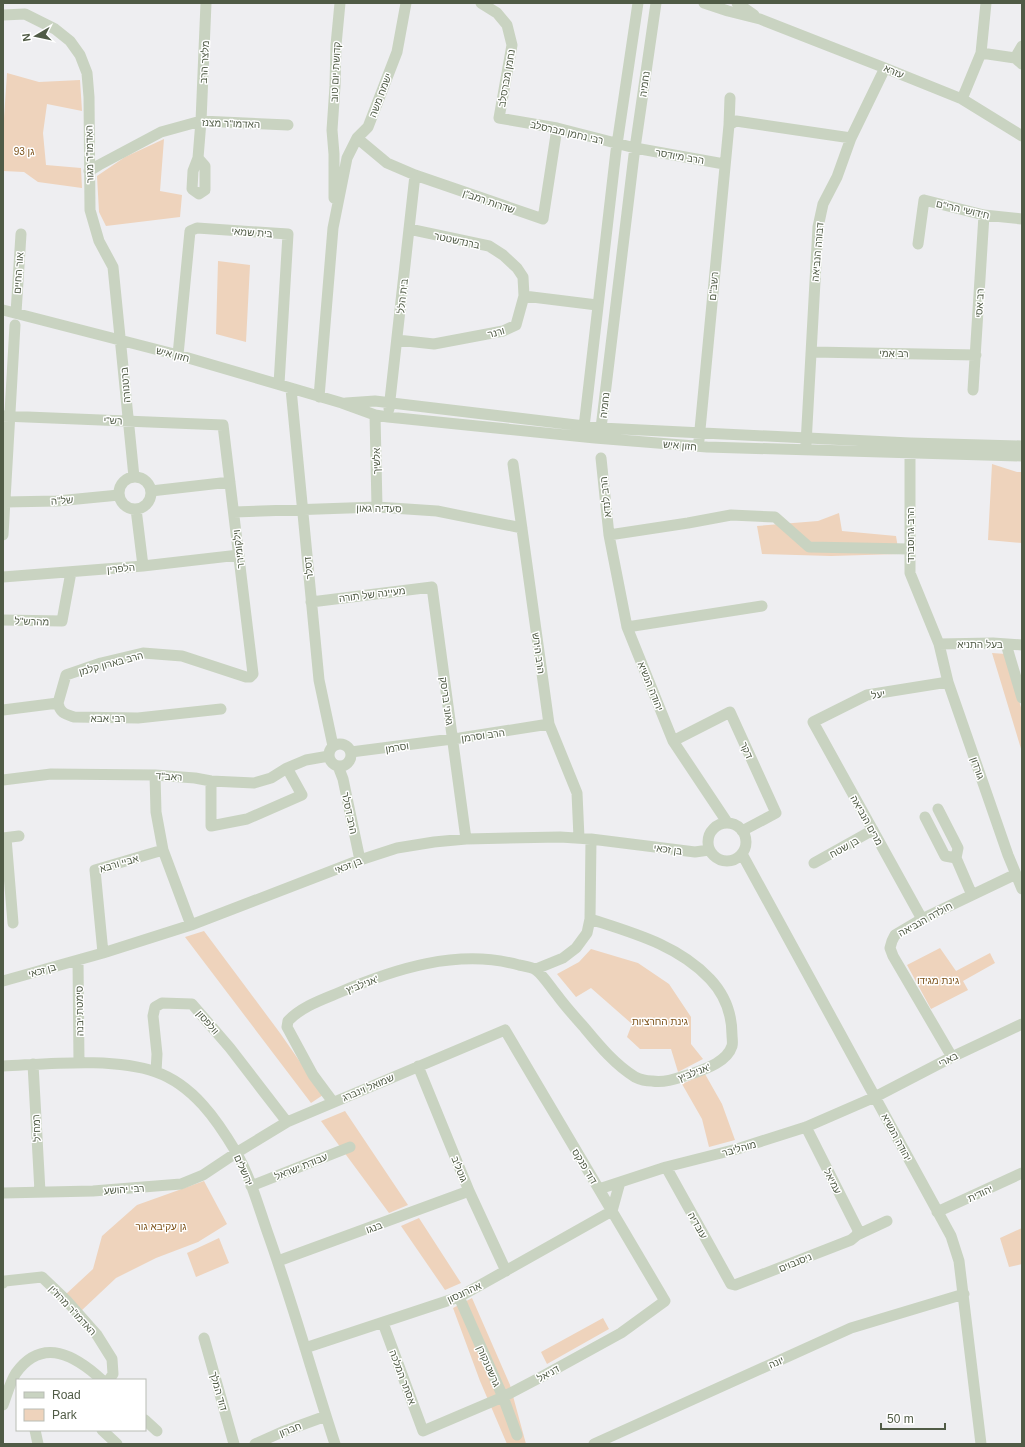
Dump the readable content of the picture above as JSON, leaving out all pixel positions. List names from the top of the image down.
{
  "streets": {
    "street": [
      "מלצר הרב",
      "עזרא",
      "קדושת יום טוב",
      "נחמן מברסלב",
      "נחמיה",
      "ישמח משה",
      "האדמו\"ר מצנז",
      "רבי נחמן מברסלב",
      "האדמו\"ר מגור",
      "הרב מיודסר",
      "שדרות רמב\"ן",
      "חידושי הרי\"ם",
      "בית שמאי",
      "ברנדשטטר",
      "דבורה הנביאה",
      "אור החיים",
      "רשב\"ם",
      "בית הלל",
      "רב אסי",
      "ורנר",
      "רב אמי",
      "חזון איש",
      "ברטנורה",
      "רש\"י",
      "אלשיך",
      "הרב לנדא",
      "של\"ה",
      "סעדיה גאון",
      "הרב גרוסברד",
      "וילקומירר",
      "הלפרין",
      "דסלר",
      "מעיינה של תורה",
      "מהרש\"ל",
      "בעל התניא",
      "הרב הירש",
      "הרב בארון קלמן",
      "יהודה הנשיא",
      "יעל",
      "גאוני בריסק",
      "רבי אבא",
      "הרב וסרמן",
      "וסרמן",
      "דקר",
      "גורדון",
      "ראב\"ד",
      "הרב דסלר",
      "מרים הנביאה",
      "בן שטח",
      "בן זכאי",
      "אביי ורבא",
      "חולדה הנביאה",
      "אנילביץ'",
      "סימטת יבנה",
      "וולפסון",
      "בארי",
      "שמואל וינברג",
      "רמח\"ל",
      "מוהליבר",
      "עבודת ישראל",
      "דוד פנקס",
      "גוטליב",
      "ירושלים",
      "עמיאל",
      "רבי יהושע",
      "יהודית",
      "עובדיה",
      "בנגו",
      "ניסנבוים",
      "אהרונסון",
      "האדמו\"ר מרוז'ין",
      "יונה",
      "גרשטנקורן",
      "דניאל",
      "אסתר המלכה",
      "דוד המלך",
      "חברון"
    ]
  },
  "crossings": [
    ["מלצר הרב", "האדמו\"ר מצנז"],
    ["עזרא", "דבורה הנביאה"],
    ["קדושת יום טוב", "ישמח משה"],
    ["נחמן מברסלב", "רבי נחמן מברסלב"],
    ["נחמיה", "רבי נחמן מברסלב"],
    ["נחמיה", "הרב מיודסר"],
    ["נחמיה", "חזון איש"],
    ["ישמח משה", "שדרות רמב\"ן"],
    ["ישמח משה", "חזון איש"],
    ["האדמו\"ר מצנז", "האדמו\"ר מגור"],
    ["רבי נחמן מברסלב", "הרב מיודסר"],
    ["רבי נחמן מברסלב", "שדרות רמב\"ן"],
    ["האדמו\"ר מגור", "חזון איש"],
    ["האדמו\"ר מגור", "ברטנורה"],
    ["הרב מיודסר", "רשב\"ם"],
    ["שדרות רמב\"ן", "בית הלל"],
    ["חידושי הרי\"ם", "רב אסי"],
    ["בית שמאי", "חזון איש"],
    ["ברנדשטטר", "בית הלל"],
    ["ברנדשטטר", "ורנר"],
    ["דבורה הנביאה", "רב אמי"],
    ["דבורה הנביאה", "חזון איש"],
    ["אור החיים", "חזון איש"],
    ["רשב\"ם", "חזון איש"],
    ["בית הלל", "ורנר"],
    ["בית הלל", "חזון איש"],
    ["רב אסי", "רב אמי"],
    ["חזון איש", "ברטנורה"],
    ["חזון איש", "אלשיך"],
    ["חזון איש", "הרב גרוסברד"],
    ["חזון איש", "דסלר"],
    ["ברטנורה", "רש\"י"],
    ["ברטנורה", "של\"ה"],
    ["רש\"י", "וילקומירר"],
    ["אלשיך", "סעדיה גאון"],
    ["הרב לנדא", "יהודה הנשיא"],
    ["סעדיה גאון", "וילקומירר"],
    ["סעדיה גאון", "דסלר"],
    ["סעדיה גאון", "הרב הירש"],
    ["הרב גרוסברד", "בעל התניא"],
    ["הרב גרוסברד", "גורדון"],
    ["וילקומירר", "הלפרין"],
    ["וילקומירר", "הרב בארון קלמן"],
    ["הלפרין", "מהרש\"ל"],
    ["דסלר", "מעיינה של תורה"],
    ["דסלר", "וסרמן"],
    ["דסלר", "ראב\"ד"],
    ["דסלר", "הרב דסלר"],
    ["מעיינה של תורה", "גאוני בריסק"],
    ["בעל התניא", "גורדון"],
    ["הרב הירש", "הרב וסרמן"],
    ["הרב הירש", "בן זכאי"],
    ["הרב בארון קלמן", "רבי אבא"],
    ["יהודה הנשיא", "דקר"],
    ["יהודה הנשיא", "בן זכאי"],
    ["יהודה הנשיא", "בארי"],
    ["יהודה הנשיא", "מוהליבר"],
    ["יהודה הנשיא", "יהודית"],
    ["יהודה הנשיא", "יונה"],
    ["יעל", "גורדון"],
    ["יעל", "מרים הנביאה"],
    ["גאוני בריסק", "הרב וסרמן"],
    ["גאוני בריסק", "בן זכאי"],
    ["הרב וסרמן", "וסרמן"],
    ["וסרמן", "ראב\"ד"],
    ["וסרמן", "הרב דסלר"],
    ["דקר", "בן זכאי"],
    ["גורדון", "חולדה הנביאה"],
    ["ראב\"ד", "הרב דסלר"],
    ["הרב דסלר", "בן זכאי"],
    ["מרים הנביאה", "בן שטח"],
    ["מרים הנביאה", "חולדה הנביאה"],
    ["בן זכאי", "אביי ורבא"],
    ["בן זכאי", "סימטת יבנה"],
    ["חולדה הנביאה", "בארי"],
    ["אנילביץ'", "שמואל וינברג"],
    ["סימטת יבנה", "ירושלים"],
    ["וולפסון", "שמואל וינברג"],
    ["וולפסון", "ירושלים"],
    ["בארי", "מוהליבר"],
    ["שמואל וינברג", "דוד פנקס"],
    ["שמואל וינברג", "גוטליב"],
    ["שמואל וינברג", "ירושלים"],
    ["שמואל וינברג", "רבי יהושע"],
    ["רמח\"ל", "ירושלים"],
    ["רמח\"ל", "רבי יהושע"],
    ["מוהליבר", "דוד פנקס"],
    ["מוהליבר", "עמיאל"],
    ["מוהליבר", "עובדיה"],
    ["עבודת ישראל", "ירושלים"],
    ["דוד פנקס", "אהרונסון"],
    ["דוד פנקס", "דניאל"],
    ["גוטליב", "בנגו"],
    ["גוטליב", "אהרונסון"],
    ["ירושלים", "רבי יהושע"],
    ["ירושלים", "בנגו"],
    ["ירושלים", "אהרונסון"],
    ["ירושלים", "חברון"],
    ["עמיאל", "ניסנבוים"],
    ["עובדיה", "ניסנבוים"],
    ["אהרונסון", "גרשטנקורן"],
    ["אהרונסון", "אסתר המלכה"],
    ["גרשטנקורן", "דניאל"],
    ["דניאל", "אסתר המלכה"]
  ],
  "parks": [
    "גן 93",
    "גינת מגידו",
    "גינת החרציות",
    "גן עקיבא גור"
  ],
  "legend": ["Road", "Park"],
  "scale_bar": "50 m",
  "north": "left"
}
